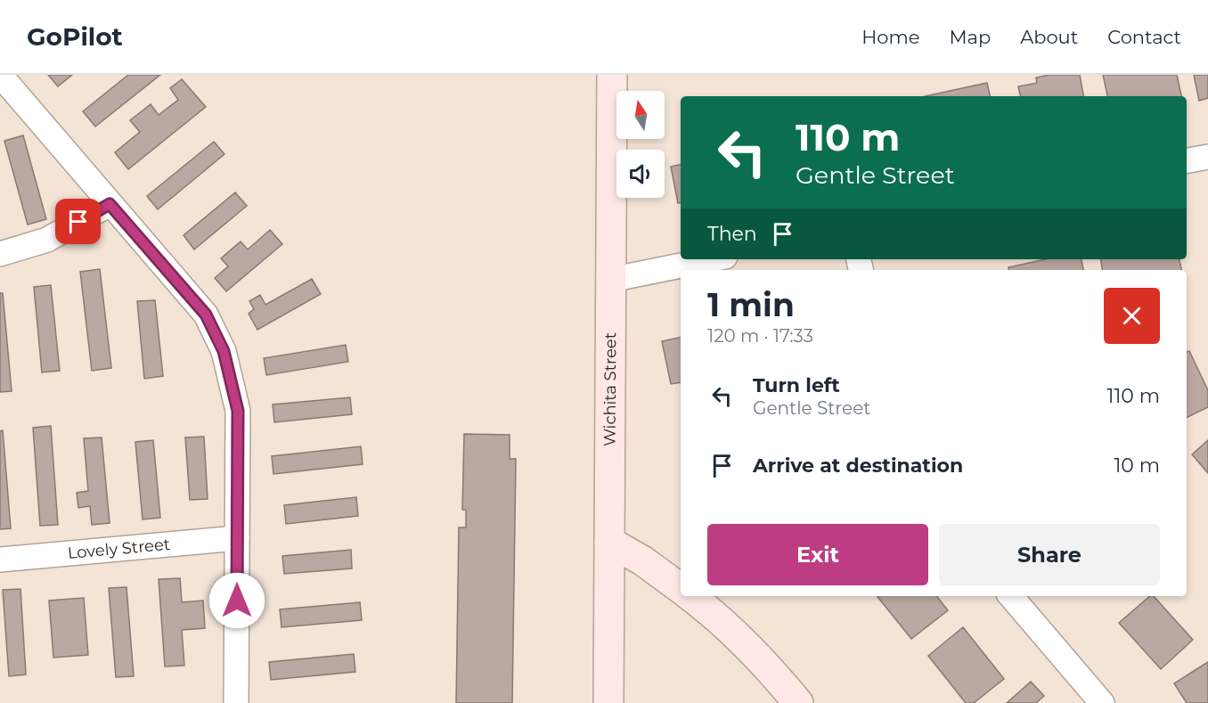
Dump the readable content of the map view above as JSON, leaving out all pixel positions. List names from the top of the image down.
{
  "streets": {
    "main road": ["Wichita Street"],
    "street": ["Lovely Street"]
  },
  "north": "top",
  "page": {
    "header": "GoPilot",
    "nav": [
      "Home",
      "Map",
      "About",
      "Contact"
    ],
    "turn": ["110 m", "Gentle Street"],
    "then": "Then",
    "heading": ["1 min", "120 m · 17:33"],
    "list": [
      {
        "name": "Turn left",
        "note": "Gentle Street",
        "value": "110 m"
      },
      {
        "name": "Arrive at destination",
        "value": "10 m"
      }
    ],
    "buttons": ["Exit", "Share"]
  }
}
